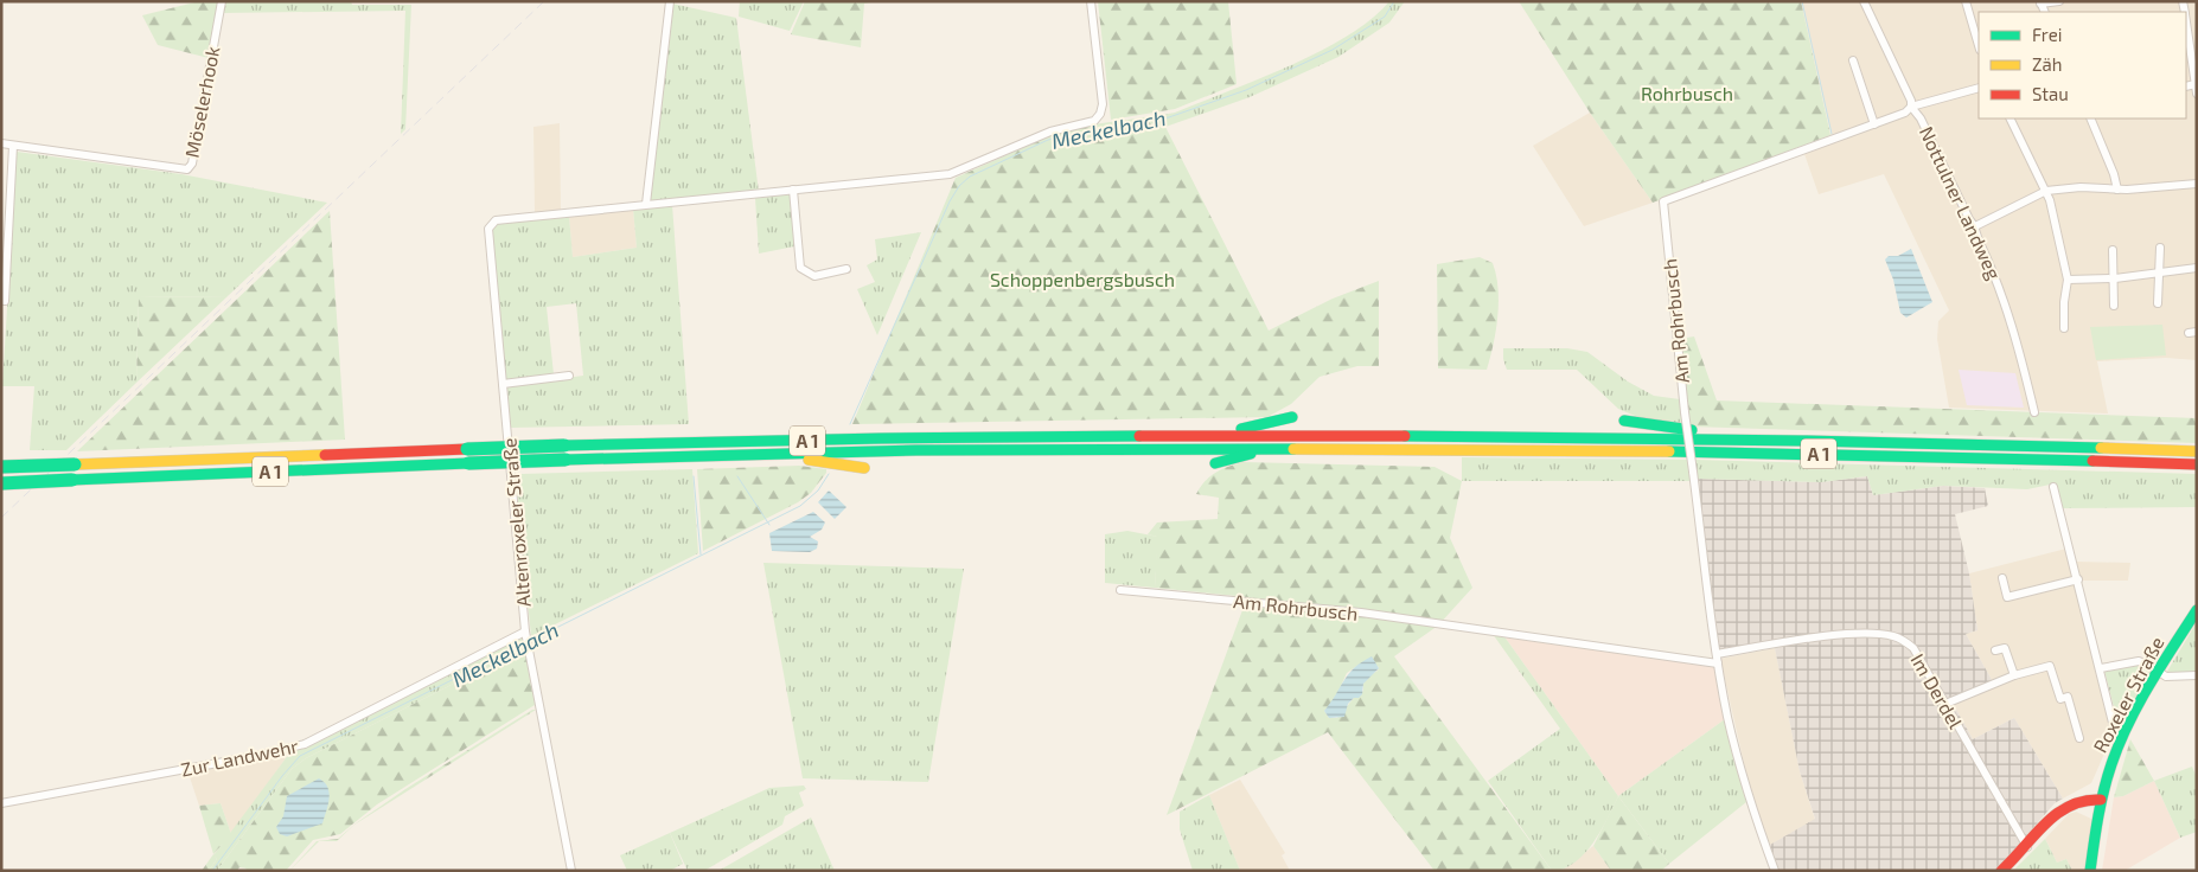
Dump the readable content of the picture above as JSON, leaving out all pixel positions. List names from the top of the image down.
{
  "streets": {
    "main road": ["A 1", "Roxeler Straße"],
    "street": [
      "Möselerhook",
      "Nottulner Landweg",
      "Am Rohrbusch",
      "Altenroxeler Straße",
      "Im Derdel",
      "Zur Landwehr"
    ]
  },
  "crossings": [
    ["Nottulner Landweg", "Am Rohrbusch"],
    ["Am Rohrbusch", "Im Derdel"],
    ["Altenroxeler Straße", "Zur Landwehr"]
  ],
  "water": ["Meckelbach"],
  "parks": ["Rohrbusch", "Schoppenbergsbusch"],
  "legend": ["Frei", "Zäh", "Stau"]
}
